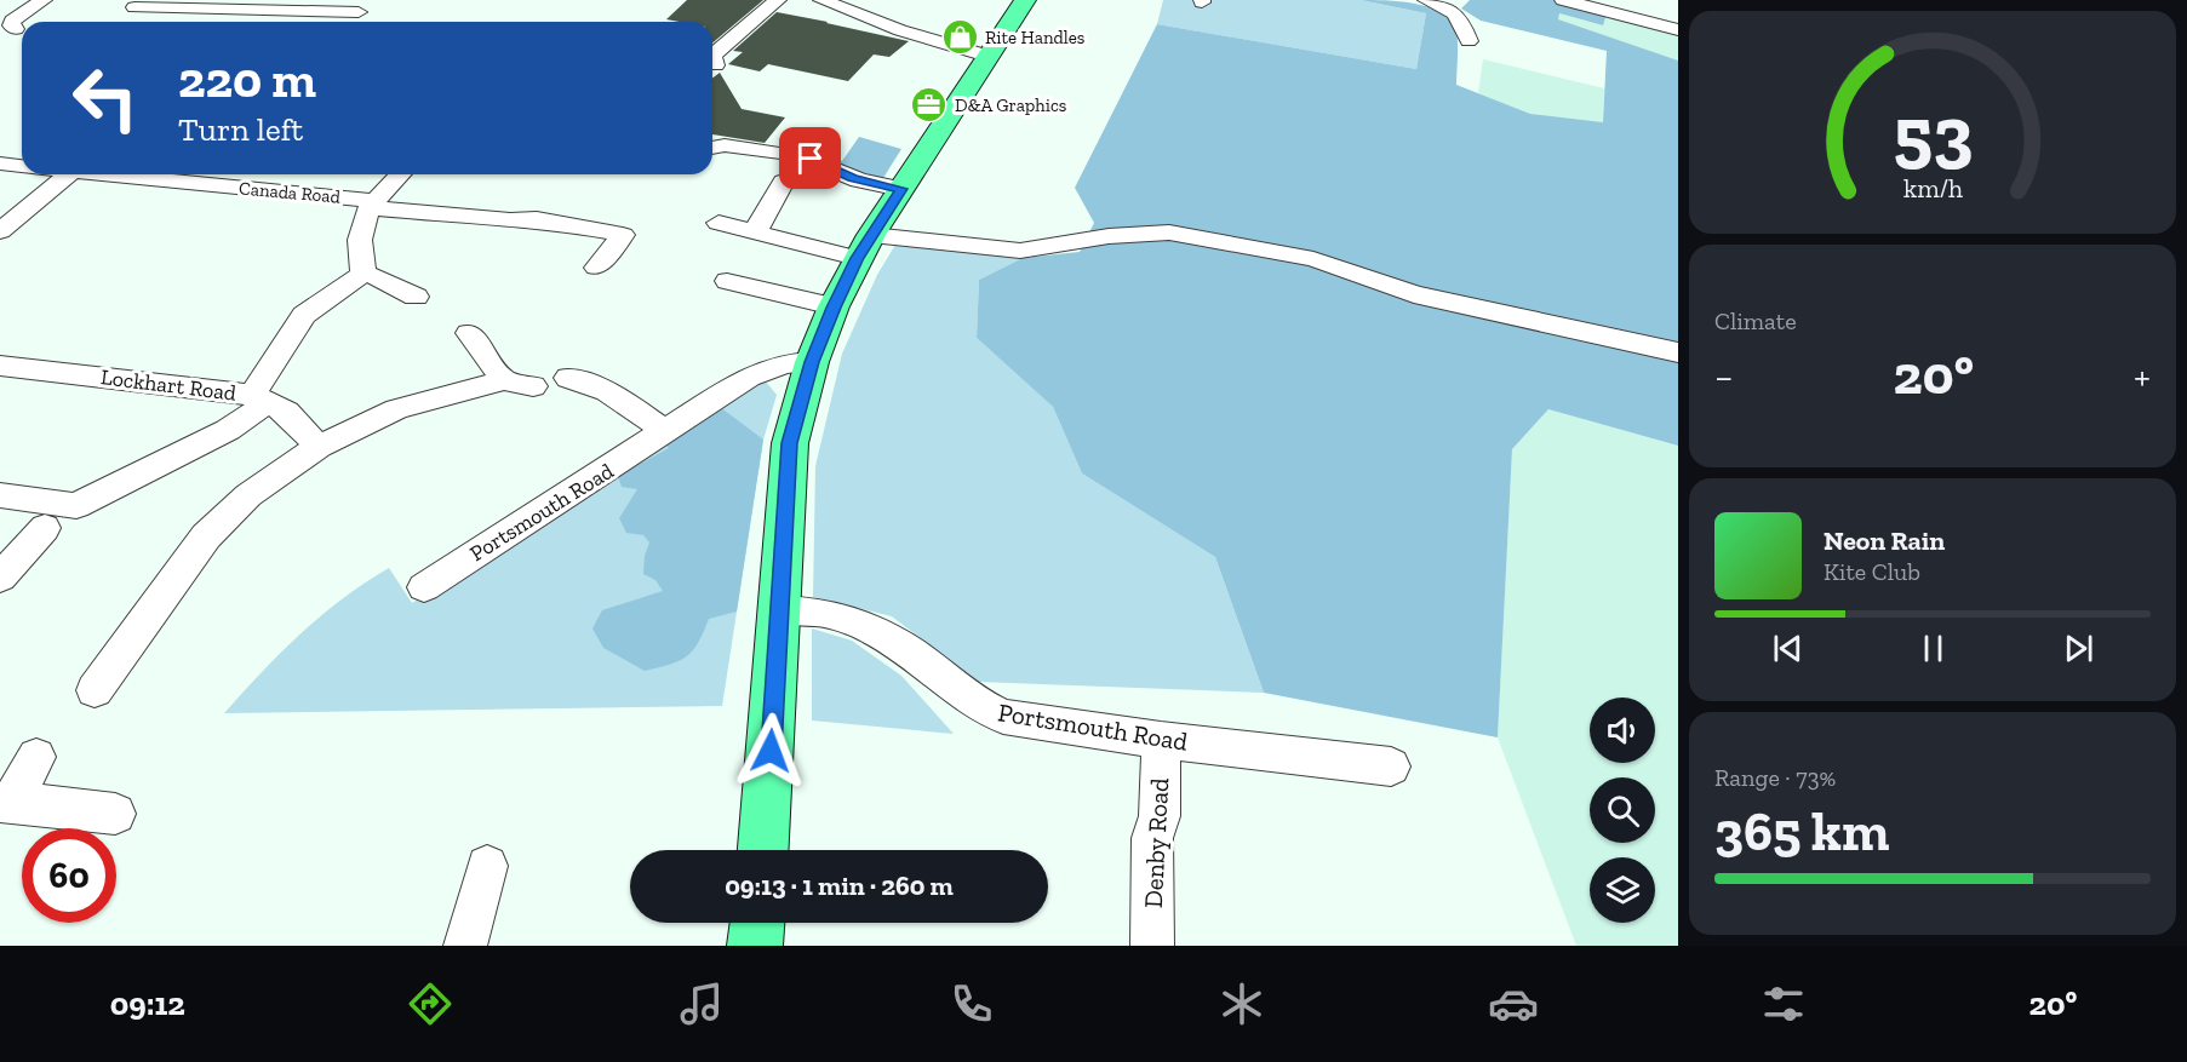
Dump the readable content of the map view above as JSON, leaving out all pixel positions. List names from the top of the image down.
{
  "streets": {
    "street": [
      "Canada Road",
      "Lockhart Road",
      "Portsmouth Road",
      "Denby Road"
    ]
  },
  "crossings": [
    ["Portsmouth Road", "Denby Road"]
  ],
  "places": {
    "shop": ["Rite Handles"],
    "office": ["D&A Graphics"]
  },
  "page": {
    "turn": ["220 m", "Turn left"],
    "tile": [
      "Climate",
      ["Range · 73%", "365 km"]
    ],
    "heat": ["−", "20°", "+"],
    "song": ["Neon Rain", "Kite Club"],
    "limit": "60",
    "trip": "09:13 · 1 min · 260 m",
    "tabs": ["09:12", "20°"],
    "gauge": ["53", "km/h"]
  }
}
